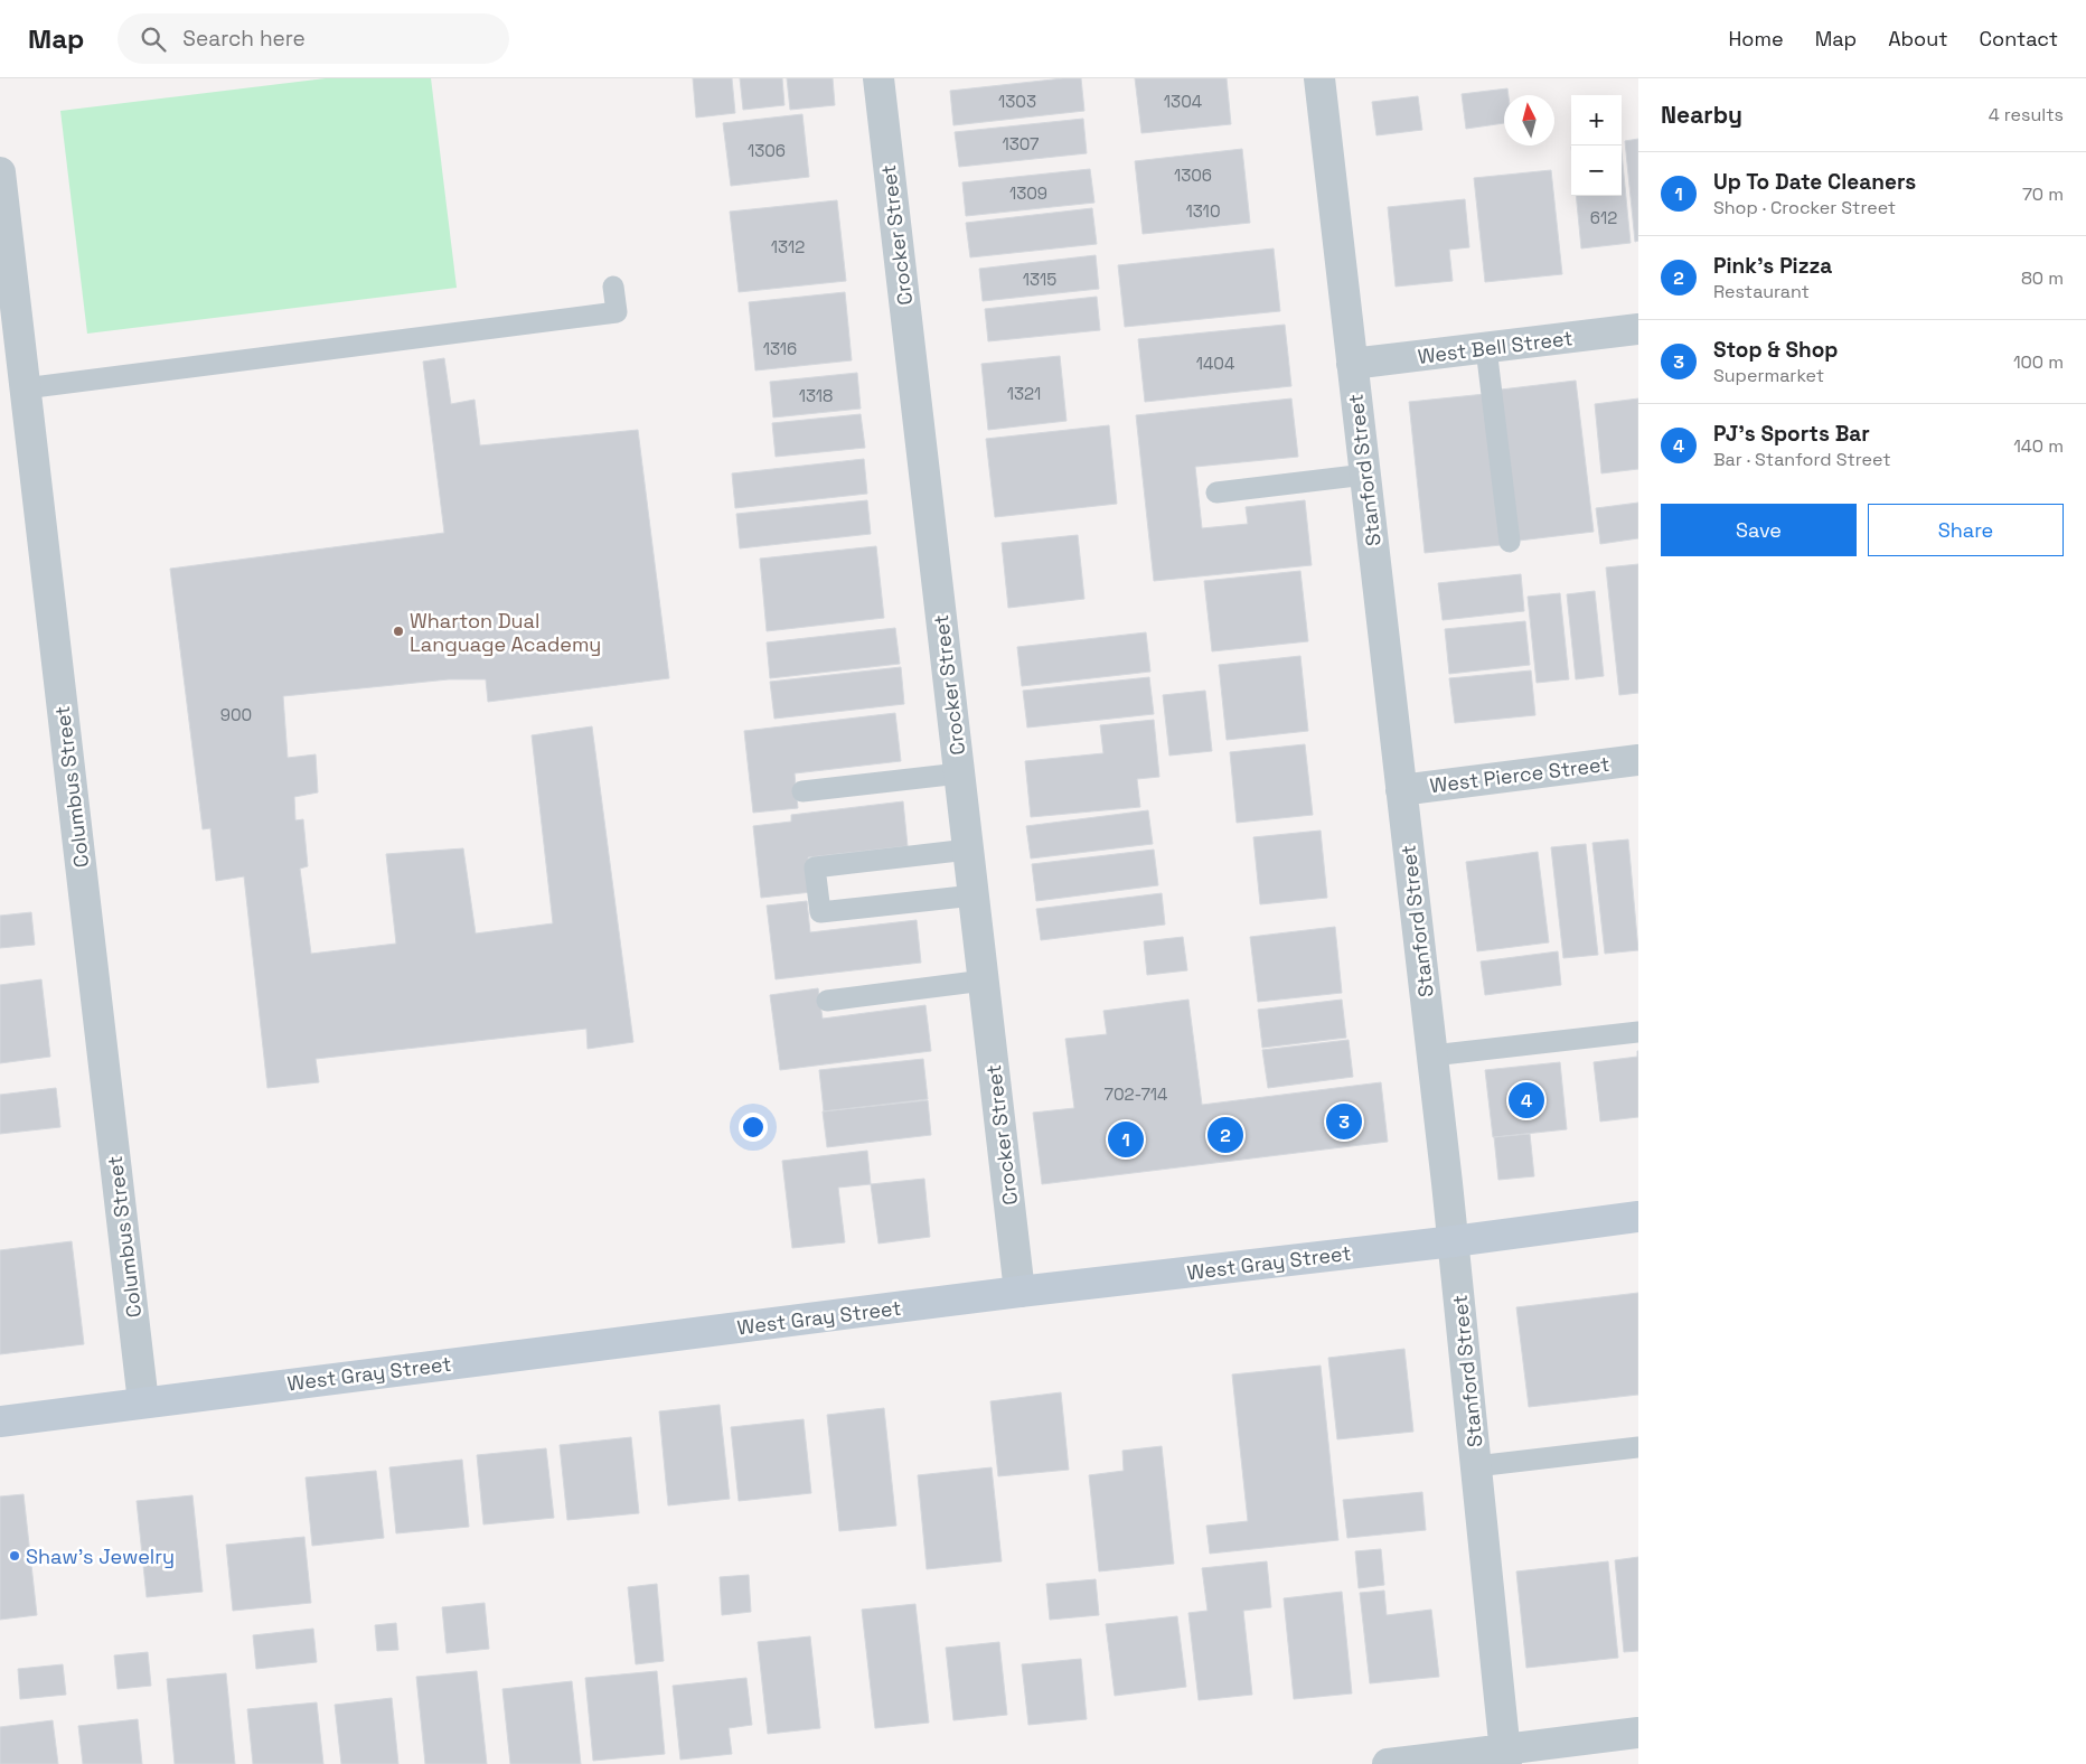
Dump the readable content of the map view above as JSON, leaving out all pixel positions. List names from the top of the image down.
{
  "streets": {
    "main road": ["West Gray Street"],
    "street": [
      "Crocker Street",
      "West Bell Street",
      "Stanford Street",
      "West Pierce Street",
      "Columbus Street"
    ]
  },
  "crossings": [
    ["Crocker Street", "West Gray Street"],
    ["West Bell Street", "Stanford Street"],
    ["Stanford Street", "West Pierce Street"],
    ["Stanford Street", "West Gray Street"],
    ["Columbus Street", "West Gray Street"]
  ],
  "places": ["Wharton Dual Language Academy", "Shaw's Jewelry"],
  "house_numbers": [
    "1303",
    "1304",
    "1307",
    "1306",
    "1306",
    "1309",
    "1310",
    "612",
    "1312",
    "1315",
    "1316",
    "1404",
    "1321",
    "1318",
    "900",
    "702-714"
  ],
  "north": "top",
  "page": {
    "header": "Map",
    "search": "Search here",
    "nav": [
      "Home",
      "Map",
      "About",
      "Contact"
    ],
    "heading": ["Nearby", "4 results"],
    "map_buttons": ["+", "−"],
    "list": [
      {
        "mark": "1",
        "name": "Up To Date Cleaners",
        "note": "Shop · Crocker Street",
        "value": "70 m"
      },
      {
        "mark": "2",
        "name": "Pink's Pizza",
        "note": "Restaurant",
        "value": "80 m"
      },
      {
        "mark": "3",
        "name": "Stop & Shop",
        "note": "Supermarket",
        "value": "100 m"
      },
      {
        "mark": "4",
        "name": "PJ's Sports Bar",
        "note": "Bar · Stanford Street",
        "value": "140 m"
      }
    ],
    "buttons": ["Save", "Share"],
    "pins": [
      "4",
      "3",
      "2",
      "1"
    ]
  }
}
